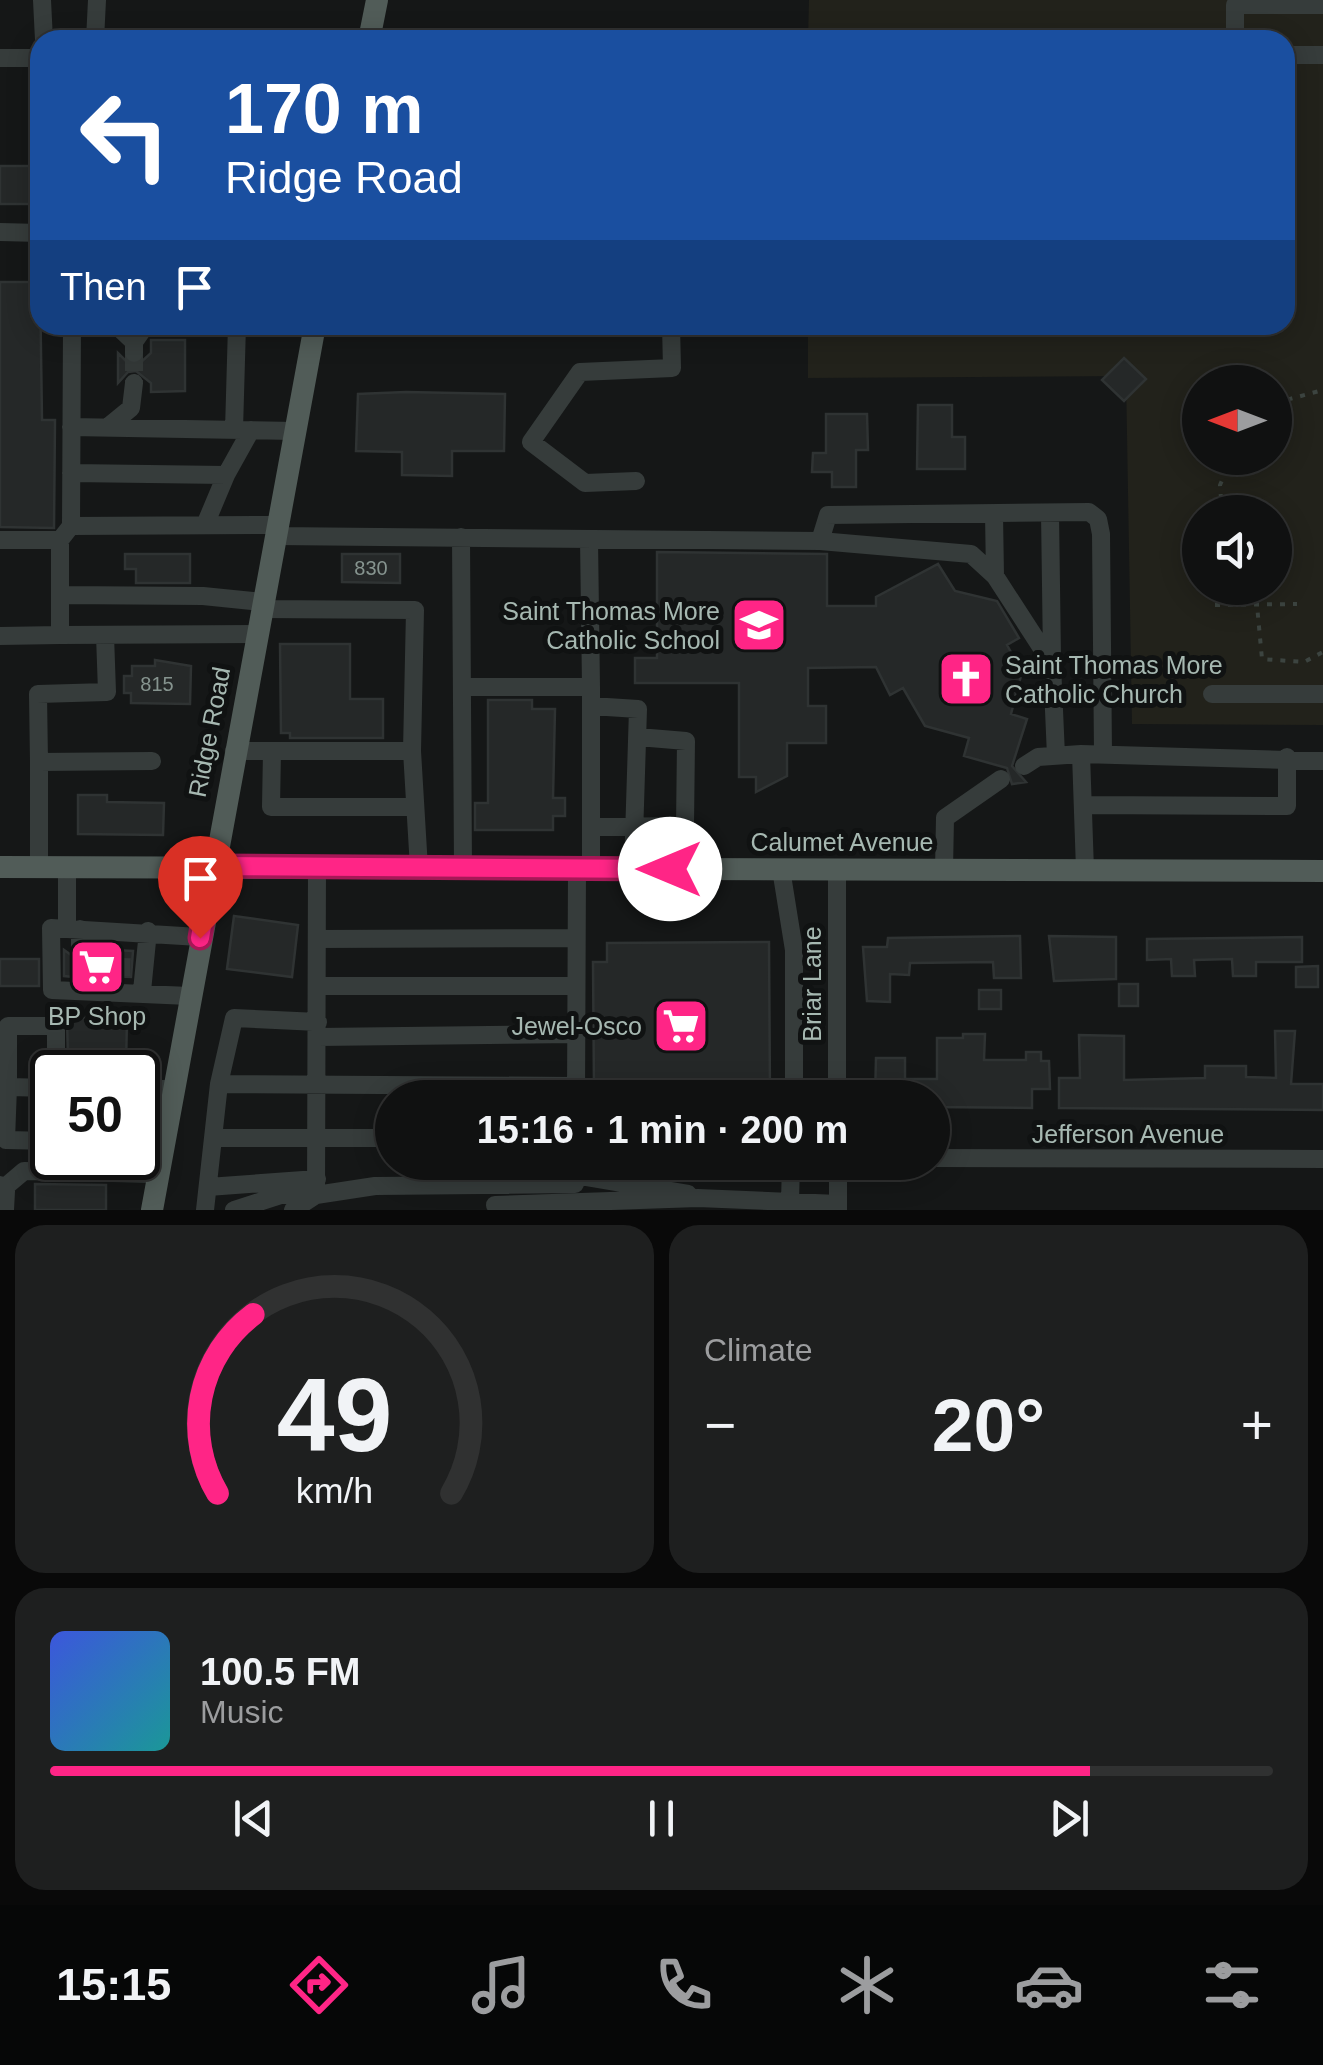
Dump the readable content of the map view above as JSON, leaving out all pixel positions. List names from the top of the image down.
{
  "streets": {
    "main road": ["Ridge Road", "Calumet Avenue"],
    "street": ["Briar Lane", "Jefferson Avenue"]
  },
  "crossings": [
    ["Ridge Road", "Calumet Avenue"],
    ["Calumet Avenue", "Briar Lane"]
  ],
  "places": {
    "school or university": ["Saint Thomas More Catholic School"],
    "church": ["Saint Thomas More Catholic Church"],
    "supermarket": ["BP Shop", "Jewel-Osco"]
  },
  "house_numbers": ["830", "815"],
  "north": "left",
  "page": {
    "turn": ["170 m", "Ridge Road"],
    "then": "Then",
    "limit": "50",
    "trip": "15:16 · 1 min · 200 m",
    "tile": "Climate",
    "heat": ["−", "20°", "+"],
    "song": ["100.5 FM", "Music"],
    "tabs": "15:15",
    "gauge": ["49", "km/h"]
  }
}
